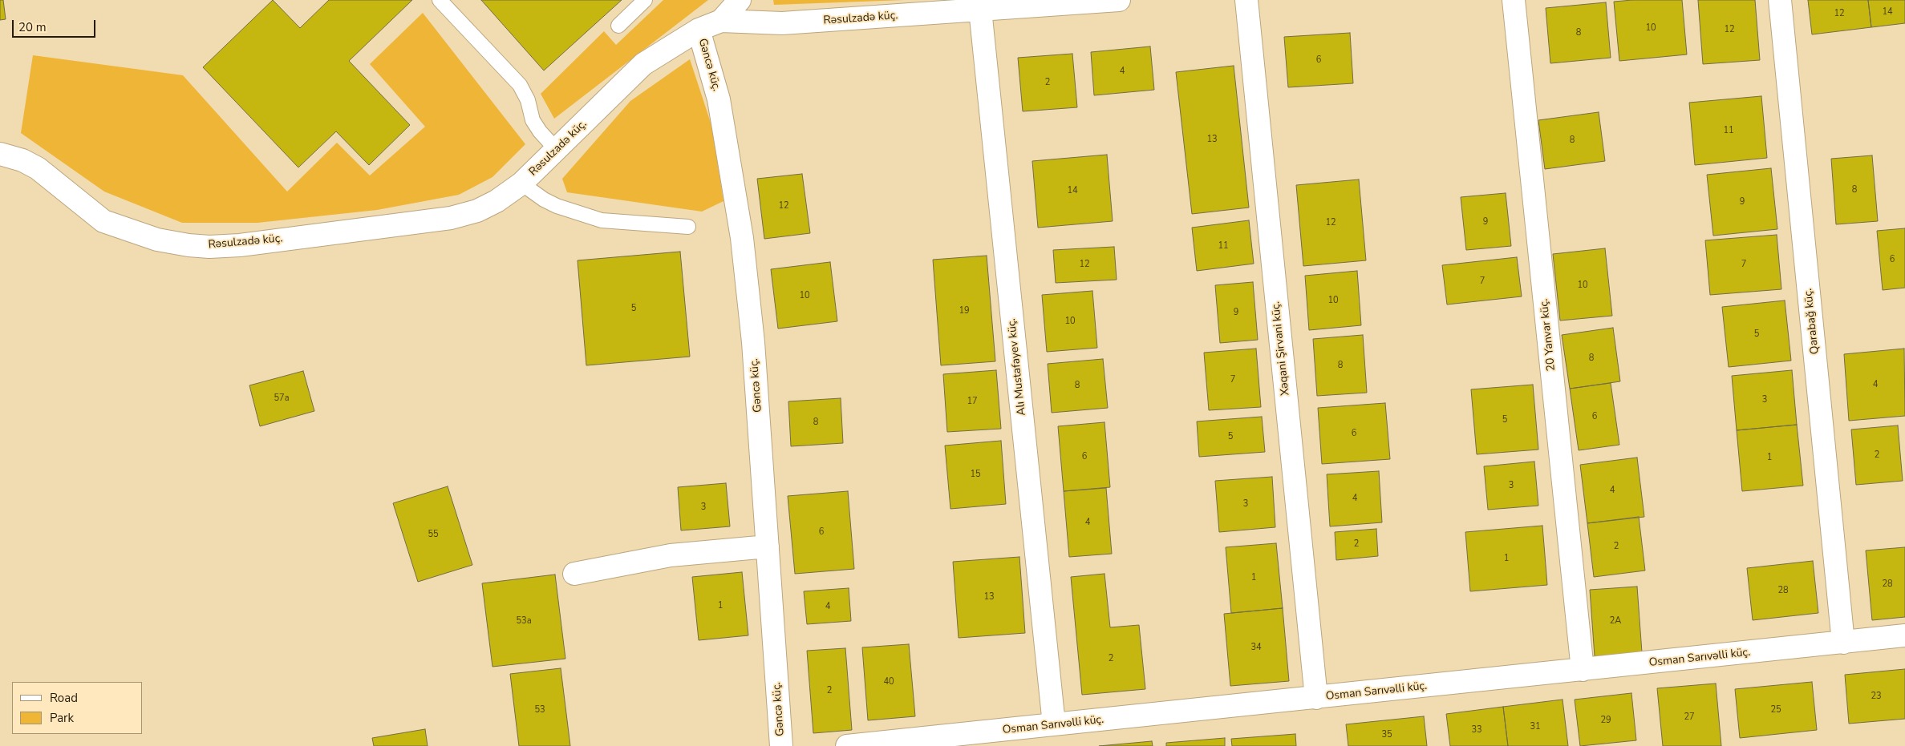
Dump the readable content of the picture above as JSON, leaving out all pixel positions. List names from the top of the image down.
{
  "streets": {
    "street": [
      "Rəsulzadə küç.",
      "Gəncə küç.",
      "Qarabağ küç.",
      "20 Yanvar küç.",
      "Xəqani Şirvani küç.",
      "Alı Mustafayev küç.",
      "Osman Sarıvəlli küç."
    ]
  },
  "crossings": [
    ["Rəsulzadə küç.", "Gəncə küç."],
    ["Rəsulzadə küç.", "Alı Mustafayev küç."],
    ["Qarabağ küç.", "Osman Sarıvəlli küç."],
    ["20 Yanvar küç.", "Osman Sarıvəlli küç."],
    ["Xəqani Şirvani küç.", "Osman Sarıvəlli küç."],
    ["Alı Mustafayev küç.", "Osman Sarıvəlli küç."]
  ],
  "house_numbers": [
    "14",
    "12",
    "10",
    "12",
    "8",
    "6",
    "4",
    "2",
    "11",
    "13",
    "8",
    "8",
    "14",
    "9",
    "12",
    "9",
    "12",
    "11",
    "6",
    "12",
    "7",
    "7",
    "10",
    "10",
    "10",
    "5",
    "19",
    "9",
    "10",
    "5",
    "8",
    "8",
    "7",
    "4",
    "8",
    "57a",
    "3",
    "17",
    "6",
    "5",
    "8",
    "6",
    "5",
    "2",
    "6",
    "1",
    "15",
    "3",
    "4",
    "4",
    "3",
    "3",
    "4",
    "6",
    "55",
    "2",
    "2",
    "1",
    "1",
    "28",
    "28",
    "13",
    "1",
    "4",
    "53а",
    "2A",
    "34",
    "2",
    "40",
    "2",
    "23",
    "53",
    "25",
    "27",
    "29",
    "31",
    "33",
    "35"
  ],
  "legend": ["Road", "Park"],
  "scale_bar": "20 m"
}
